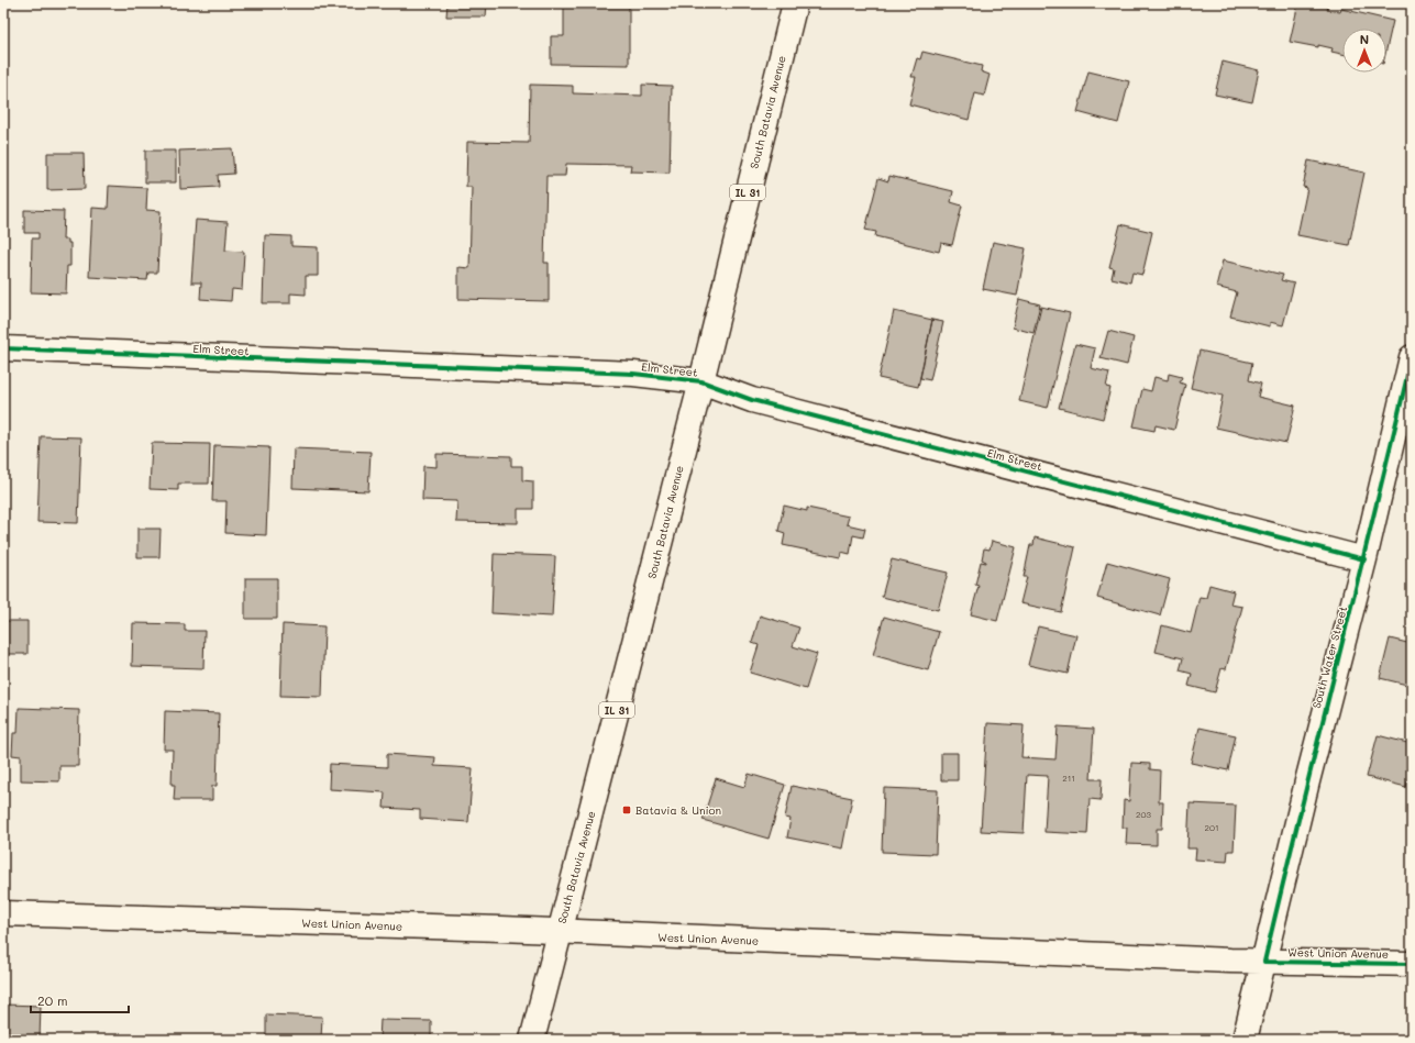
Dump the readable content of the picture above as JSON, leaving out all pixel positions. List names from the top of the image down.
{
  "streets": {
    "street": [
      "South Batavia Avenue",
      "IL 31",
      "Elm Street",
      "South Water Street",
      "West Union Avenue"
    ]
  },
  "crossings": [
    ["South Batavia Avenue", "Elm Street"],
    ["South Batavia Avenue", "West Union Avenue"],
    ["Elm Street", "South Water Street"],
    ["South Water Street", "West Union Avenue"]
  ],
  "places": {
    "transit": ["Batavia & Union"]
  },
  "house_numbers": ["211", "203", "201"],
  "scale_bar": "20 m",
  "north": "top"
}
